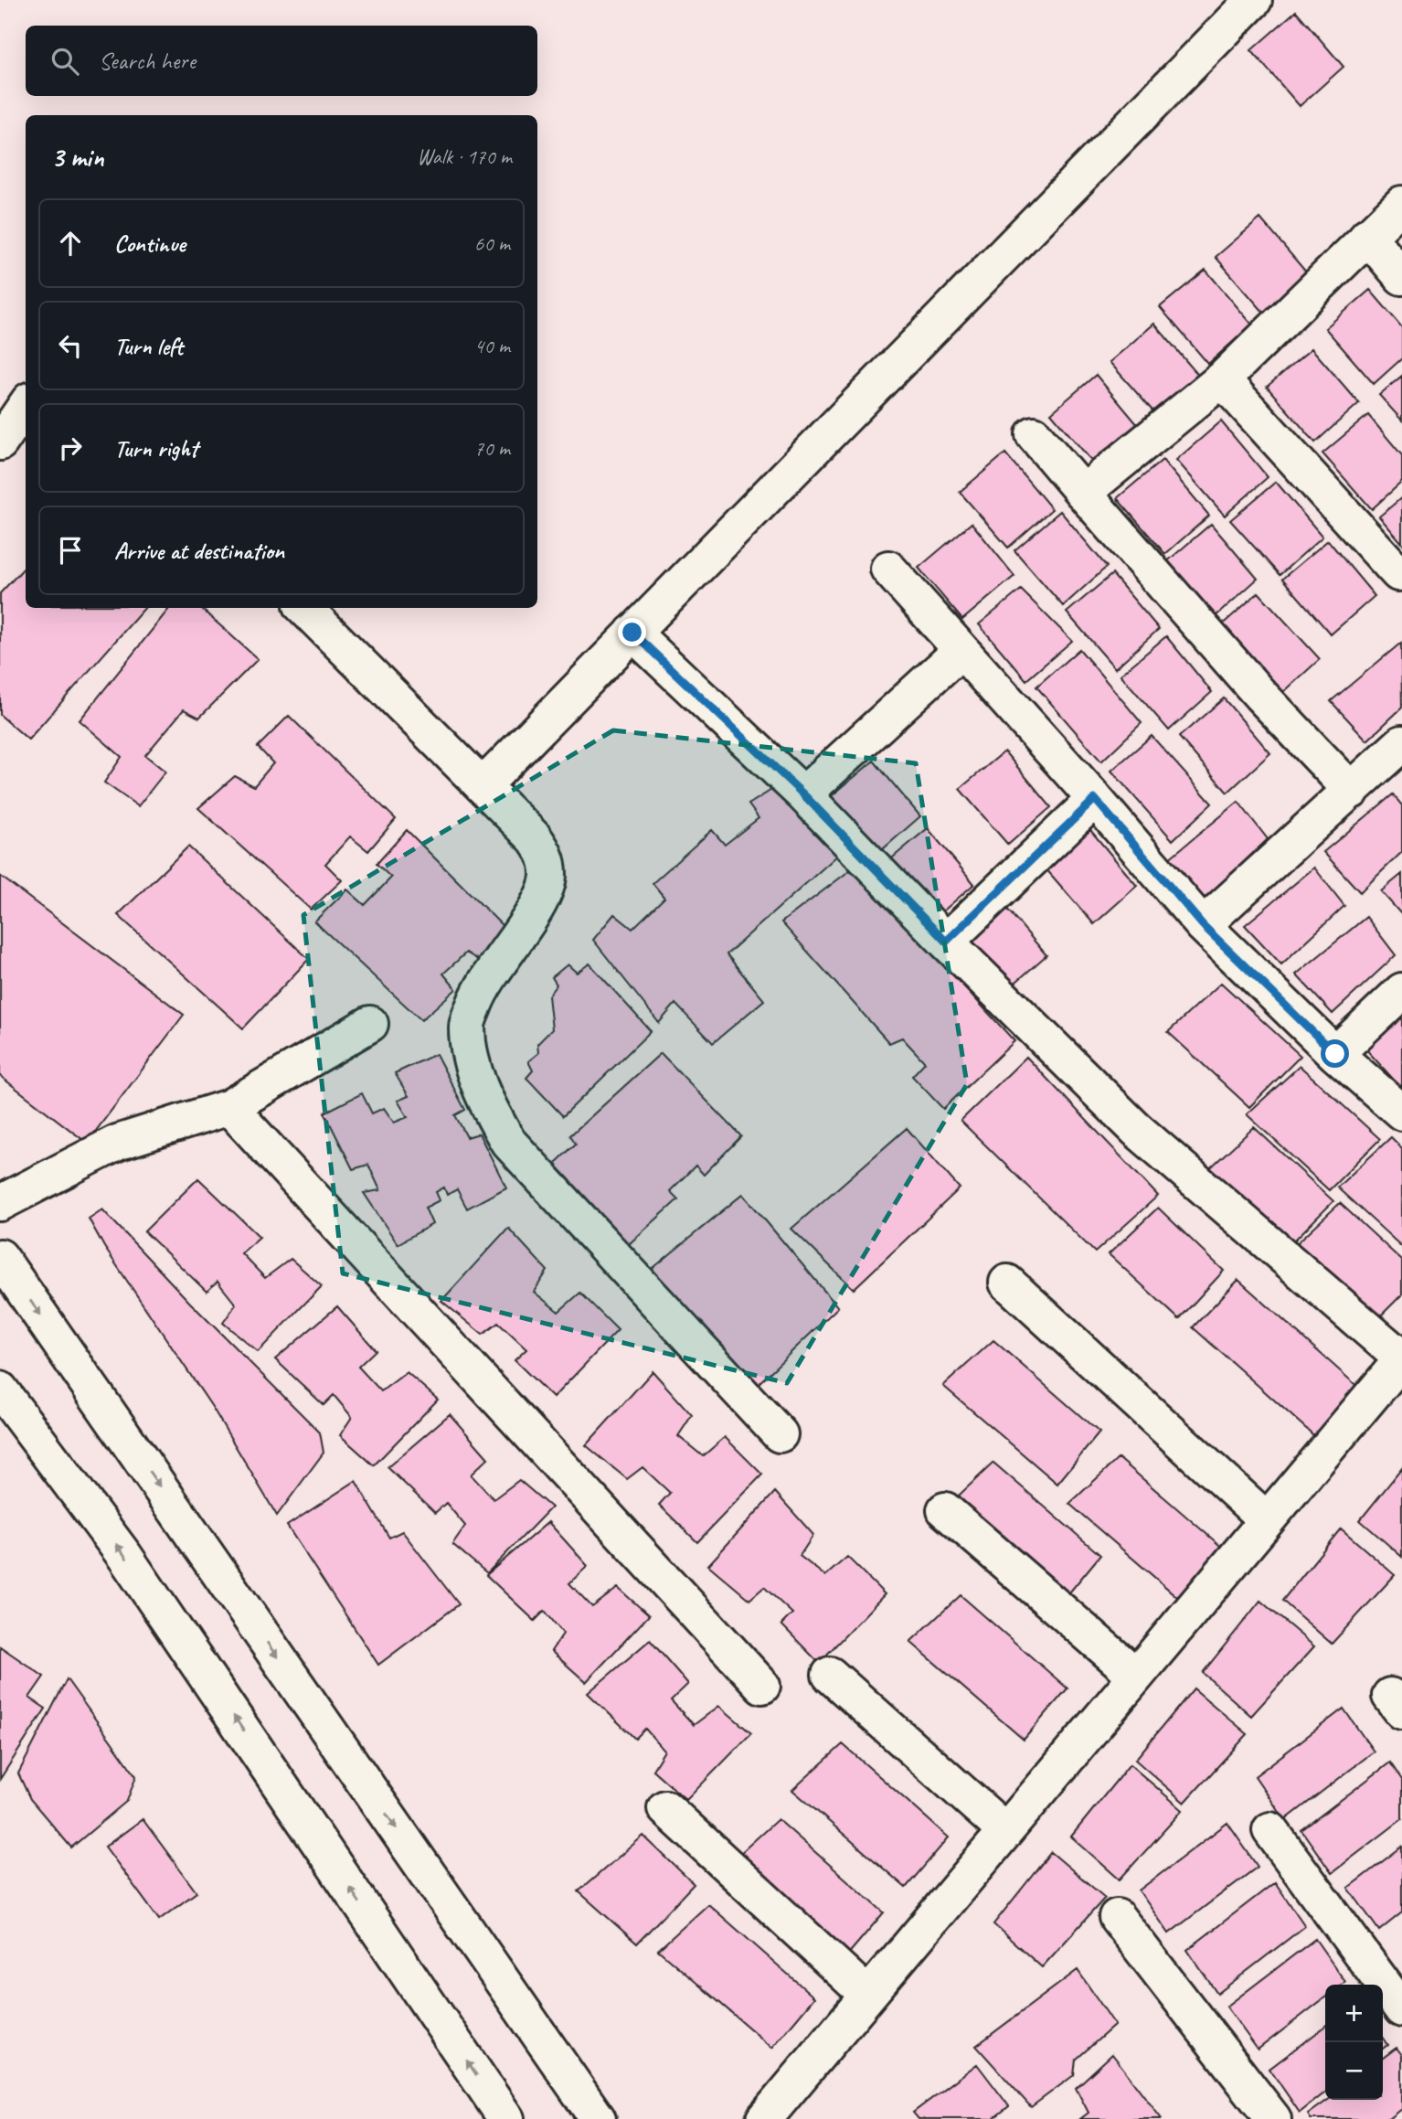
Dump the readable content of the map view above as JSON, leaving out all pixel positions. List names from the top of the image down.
{
  "page": {
    "search": "Search here",
    "heading": ["3 min", "Walk · 170 m"],
    "list": [
      ["Continue", "60 m"],
      ["Turn left", "40 m"],
      ["Turn right", "70 m"],
      "Arrive at destination"
    ],
    "map_buttons": ["+", "−"]
  }
}
